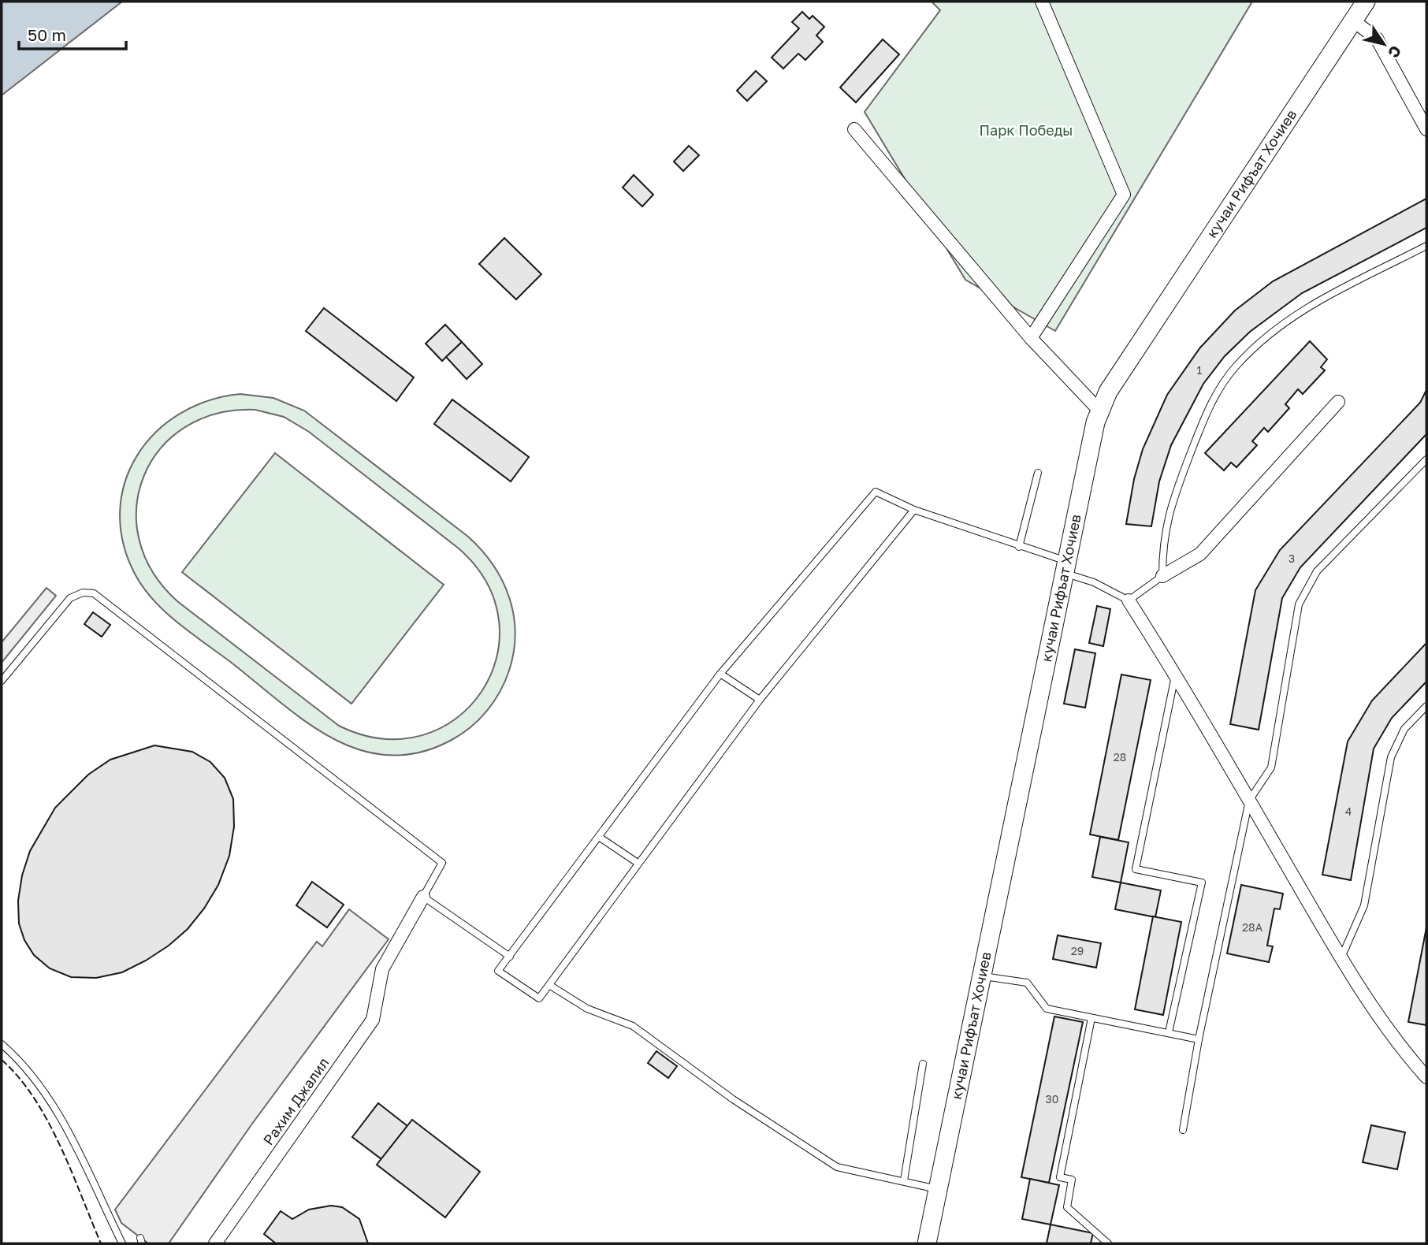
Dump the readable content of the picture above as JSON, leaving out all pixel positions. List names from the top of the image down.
{
  "streets": {
    "main road": ["кучаи Рифъат Хочиев"],
    "street": ["Рахим Джалил"]
  },
  "parks": ["Парк Победы"],
  "house_numbers": [
    "1",
    "3",
    "28",
    "4",
    "28А",
    "29",
    "30"
  ],
  "scale_bar": "50 m",
  "north": "bottom right"
}
